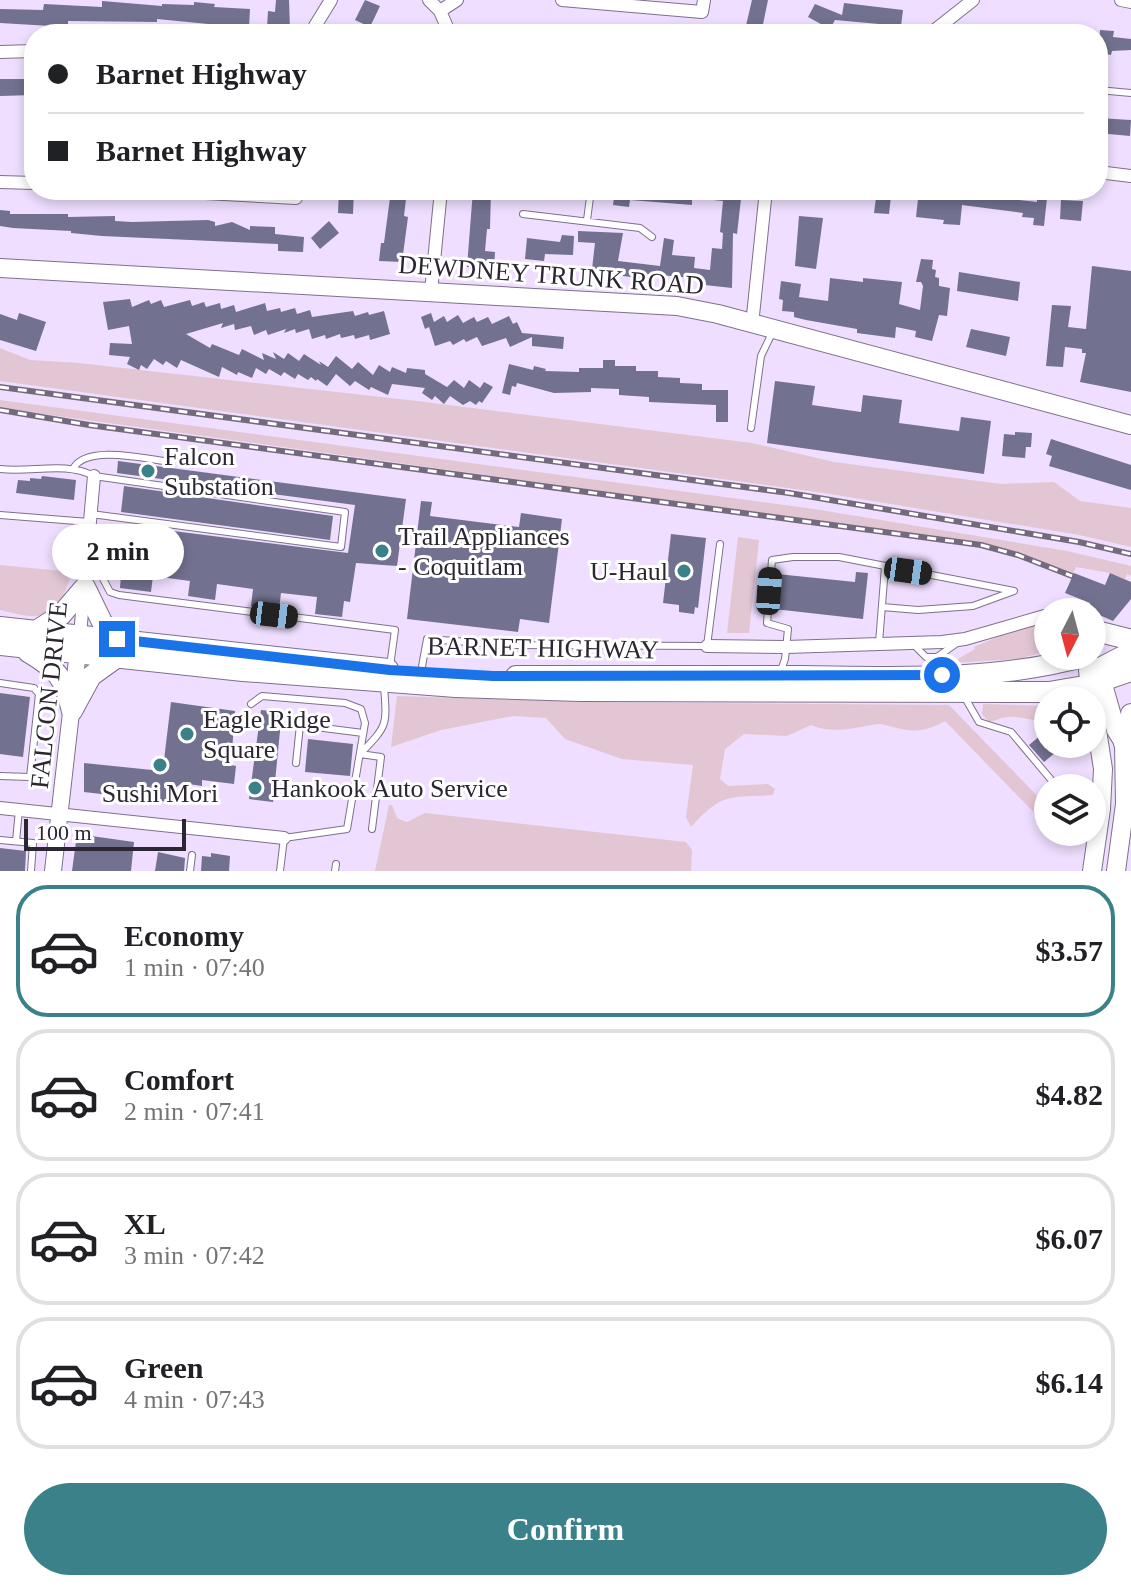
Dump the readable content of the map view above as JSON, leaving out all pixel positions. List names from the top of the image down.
{
  "streets": {
    "main road": ["DEWDNEY TRUNK ROAD", "BARNET HIGHWAY"],
    "street": ["FALCON DRIVE"]
  },
  "crossings": [
    ["BARNET HIGHWAY", "FALCON DRIVE"]
  ],
  "places": [
    "Falcon Substation",
    "Trail Appliances - Coquitlam",
    "U-Haul",
    "Eagle Ridge Square",
    "Sushi Mori",
    "Hankook Auto Service"
  ],
  "scale_bar": "100 m",
  "north": "bottom",
  "page": {
    "banner": ["Barnet Highway", "Barnet Highway"],
    "bubble": "2 min",
    "scale": "100 m",
    "list": [
      {
        "name": "Economy",
        "note": "1 min · 07:40",
        "value": "$3.57"
      },
      {
        "name": "Comfort",
        "note": "2 min · 07:41",
        "value": "$4.82"
      },
      {
        "name": "XL",
        "note": "3 min · 07:42",
        "value": "$6.07"
      },
      {
        "name": "Green",
        "note": "4 min · 07:43",
        "value": "$6.14"
      }
    ],
    "buttons": "Confirm"
  }
}
